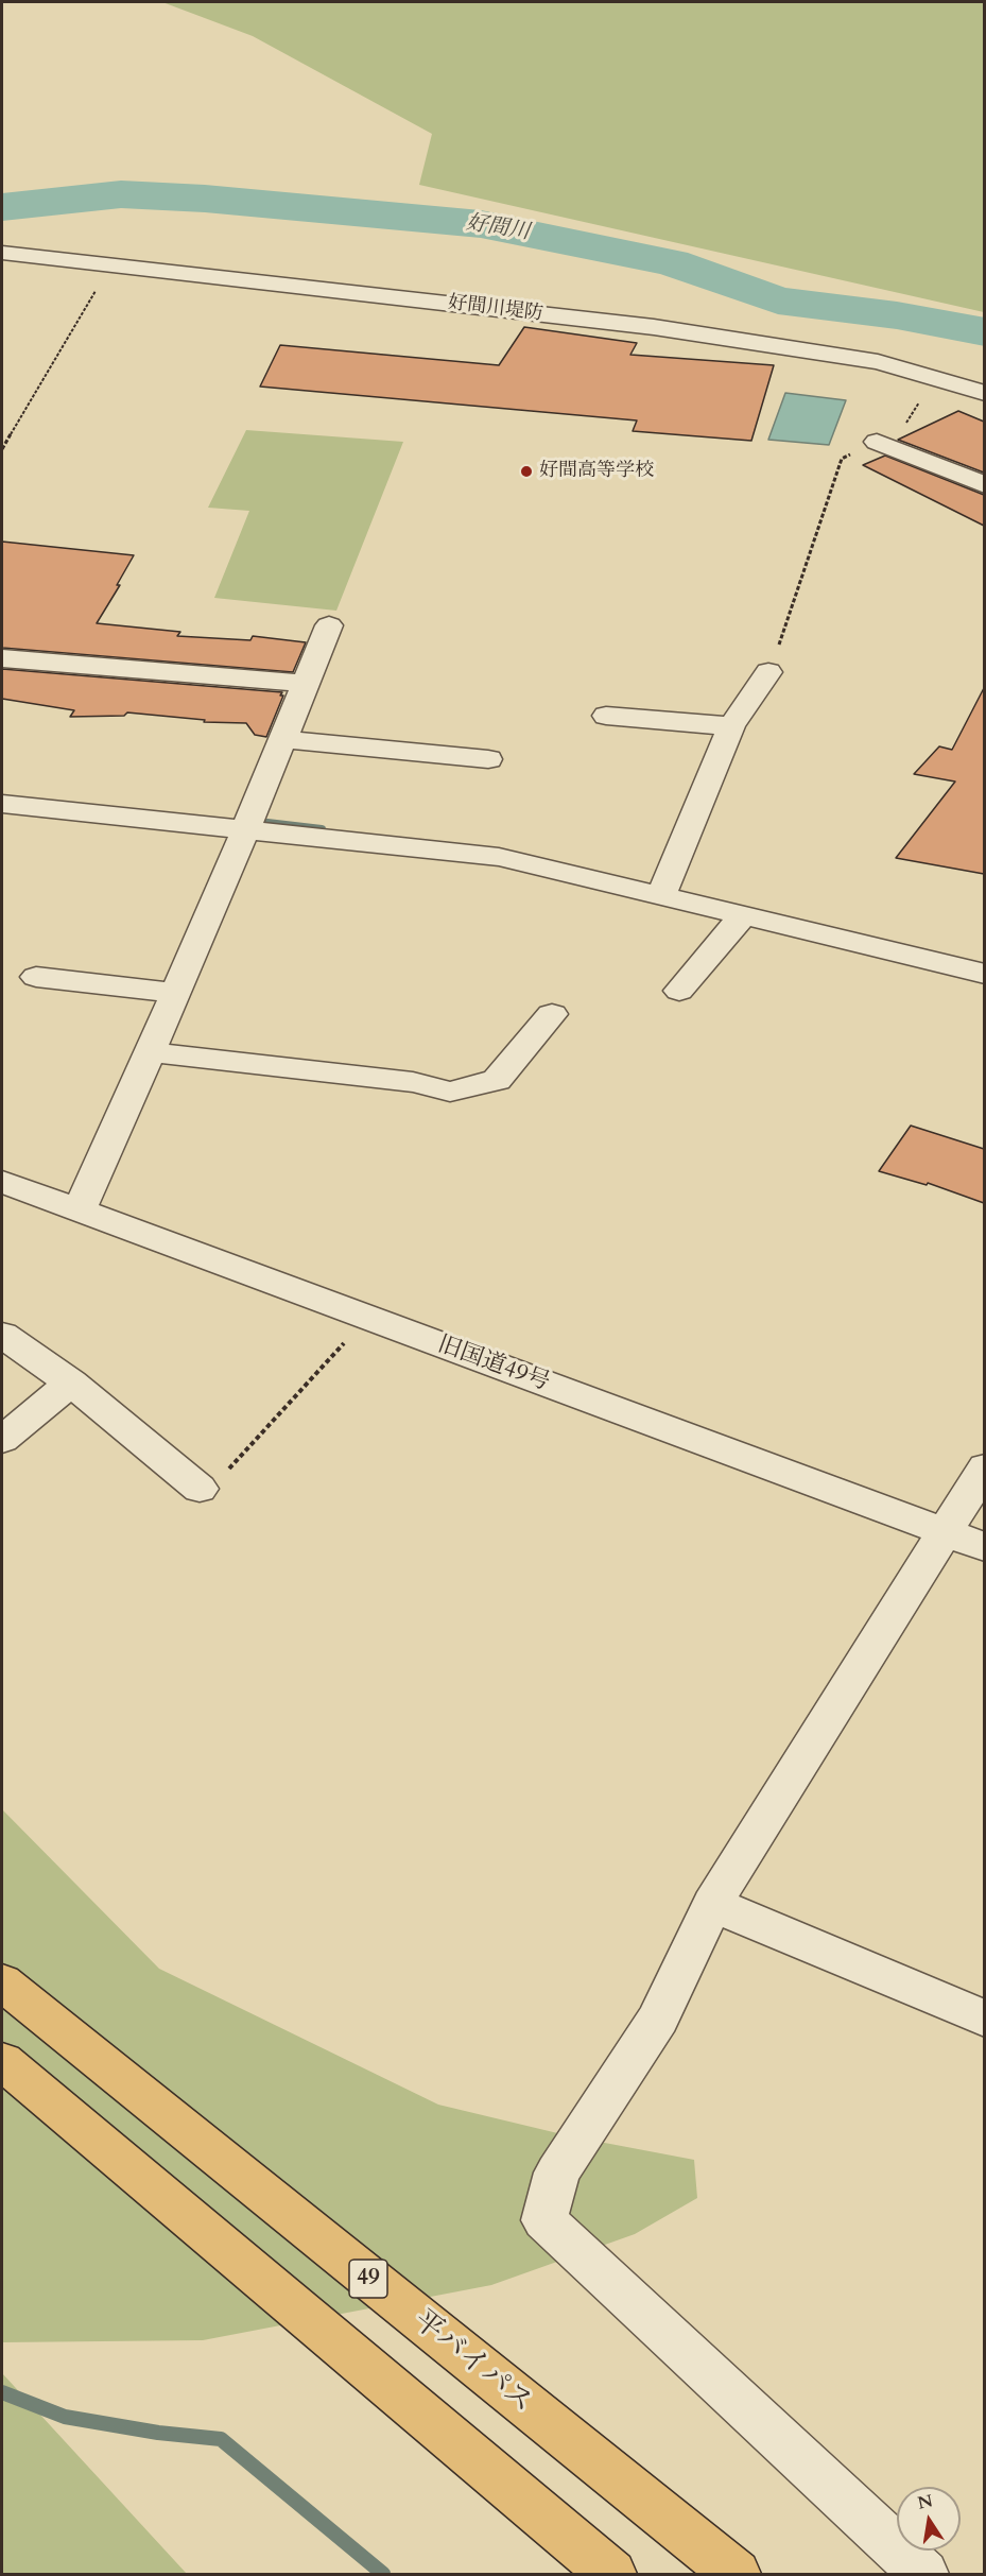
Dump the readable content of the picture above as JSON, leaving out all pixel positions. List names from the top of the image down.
{
  "streets": {
    "highway": ["49", "平バイパス"],
    "street": ["好間川堤防", "旧国道49号"]
  },
  "water": ["好間川"],
  "places": ["好間高等学校"],
  "north": "top"
}
